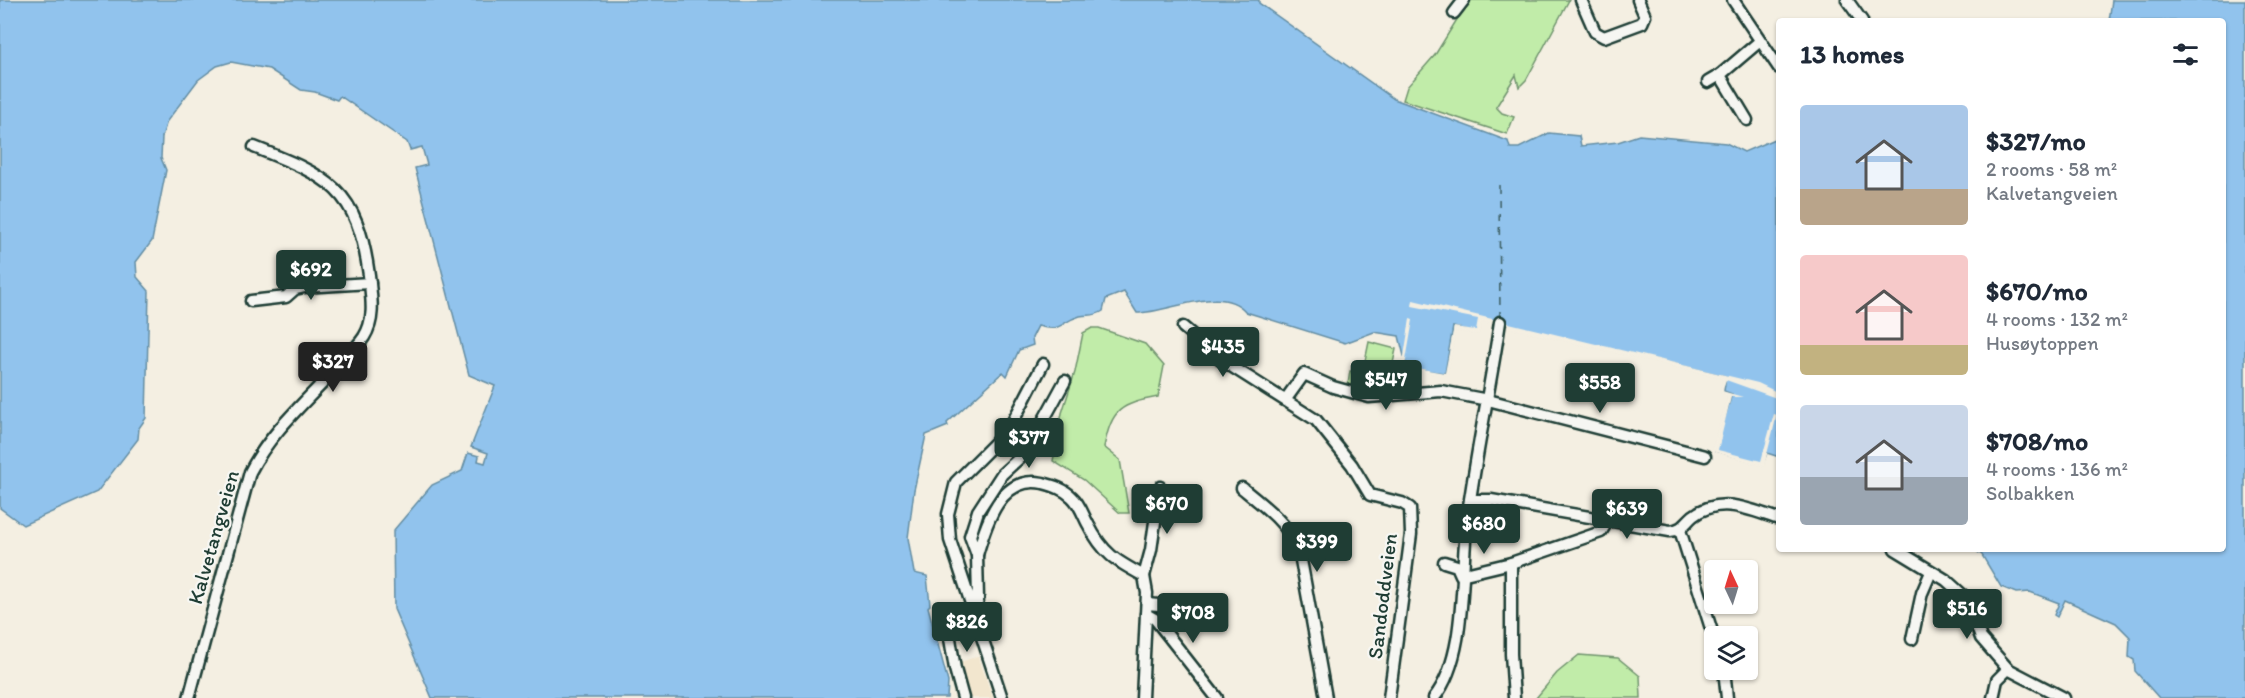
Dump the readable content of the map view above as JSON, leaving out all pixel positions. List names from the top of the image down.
{
  "streets": {
    "street": ["Kalvetangveien", "Sandoddveien"]
  },
  "north": "top",
  "page": {
    "heading": "13 homes",
    "list": [
      {
        "name": "$327/mo",
        "note": "2 rooms · 58 m² · Kalvetangveien"
      },
      {
        "name": "$670/mo",
        "note": "4 rooms · 132 m² · Husøytoppen"
      },
      {
        "name": "$708/mo",
        "note": "4 rooms · 136 m² · Solbakken"
      }
    ],
    "price": [
      "$692",
      "$435",
      "$327",
      "$547",
      "$558",
      "$377",
      "$670",
      "$639",
      "$680",
      "$399",
      "$516",
      "$708",
      "$826"
    ]
  }
}
